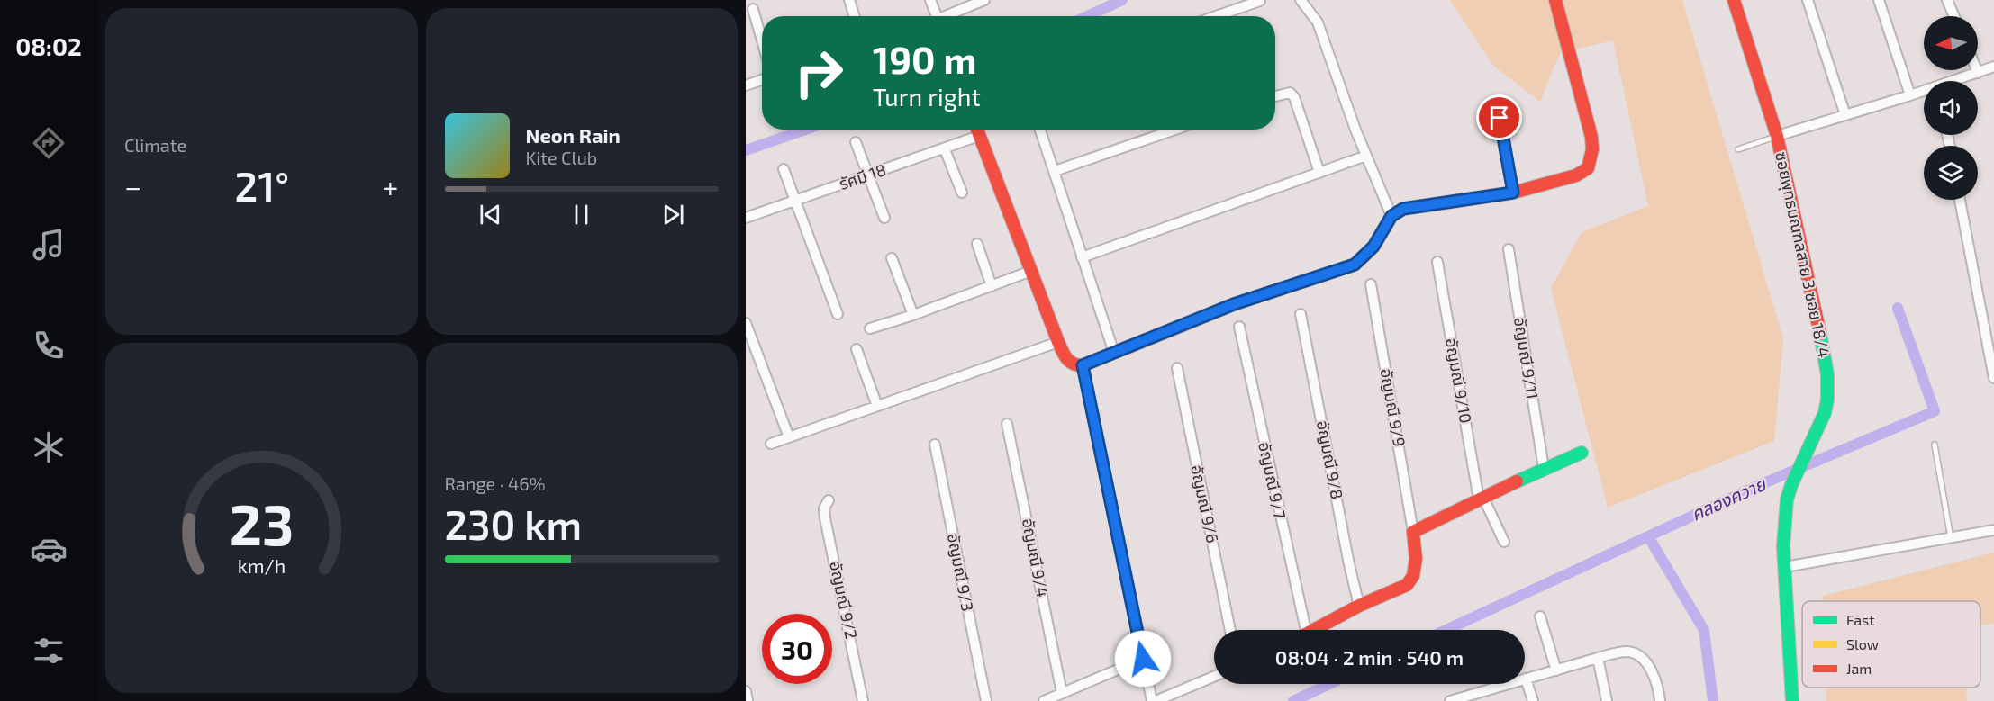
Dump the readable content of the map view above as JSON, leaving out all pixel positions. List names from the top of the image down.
{
  "streets": {
    "street": [
      "รัศมี 18",
      "ซอยพุทธมณฑลสาย 3 ซอย 18/4",
      "อัญมณี 9/11",
      "อัญมณี 9/10",
      "อัญมณี 9/9",
      "อัญมณี 9/8",
      "อัญมณี 9/7",
      "อัญมณี 9/6",
      "อัญมณี 9/4",
      "อัญมณี 9/3",
      "อัญมณี 9/2"
    ]
  },
  "water": ["คลองควาย"],
  "legend": ["Fast", "Slow", "Jam"],
  "north": "left",
  "page": {
    "tabs": "08:02",
    "tile": [
      "Climate",
      ["Range · 46%", "230 km"]
    ],
    "turn": ["190 m", "Turn right"],
    "song": ["Neon Rain", "Kite Club"],
    "heat": ["−", "21°", "+"],
    "limit": "30",
    "trip": "08:04 · 2 min · 540 m",
    "gauge": ["23", "km/h"]
  }
}
